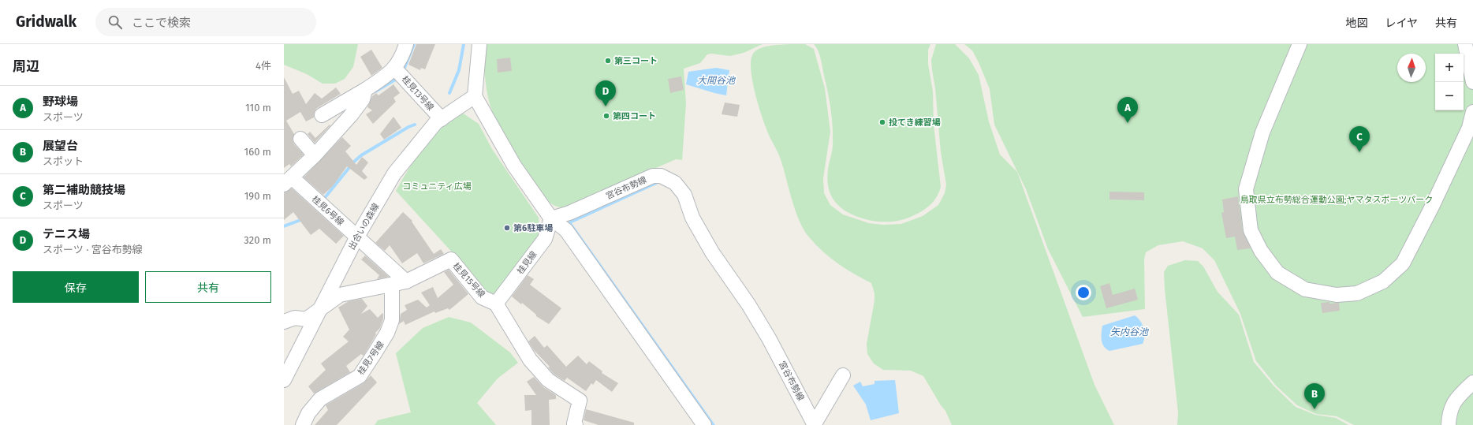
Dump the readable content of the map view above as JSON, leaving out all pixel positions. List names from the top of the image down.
{
  "streets": {
    "street": [
      "桂見13号線",
      "宮谷布勢線",
      "桂見6号線",
      "出合いの森線",
      "桂見線",
      "桂見15号線",
      "桂見7号線"
    ]
  },
  "crossings": [
    ["桂見13号線", "出合いの森線"],
    ["宮谷布勢線", "桂見線"],
    ["桂見6号線", "出合いの森線"],
    ["桂見6号線", "桂見15号線"],
    ["出合いの森線", "桂見15号線"],
    ["桂見線", "桂見15号線"],
    ["桂見15号線", "桂見7号線"]
  ],
  "water": ["大間谷池", "矢内谷池"],
  "parks": ["コミュニティ広場", "鳥取県立布勢総合運動公園;ヤマタスポーツパーク"],
  "places": [
    "第三コート",
    "第四コート",
    "投てき練習場",
    "第6駐車場"
  ],
  "north": "top",
  "page": {
    "header": "Gridwalk",
    "search": "ここで検索",
    "nav": ["地図", "レイヤ", "共有"],
    "heading": ["周辺", "4件"],
    "map_buttons": ["+", "−"],
    "pins": [
      "D",
      "A",
      "C",
      "B"
    ],
    "list": [
      {
        "mark": "A",
        "name": "野球場",
        "note": "スポーツ",
        "value": "110 m"
      },
      {
        "mark": "B",
        "name": "展望台",
        "note": "スポット",
        "value": "160 m"
      },
      {
        "mark": "C",
        "name": "第二補助競技場",
        "note": "スポーツ",
        "value": "190 m"
      },
      {
        "mark": "D",
        "name": "テニス場",
        "note": "スポーツ · 宮谷布勢線",
        "value": "320 m"
      }
    ],
    "buttons": ["保存", "共有"]
  }
}
